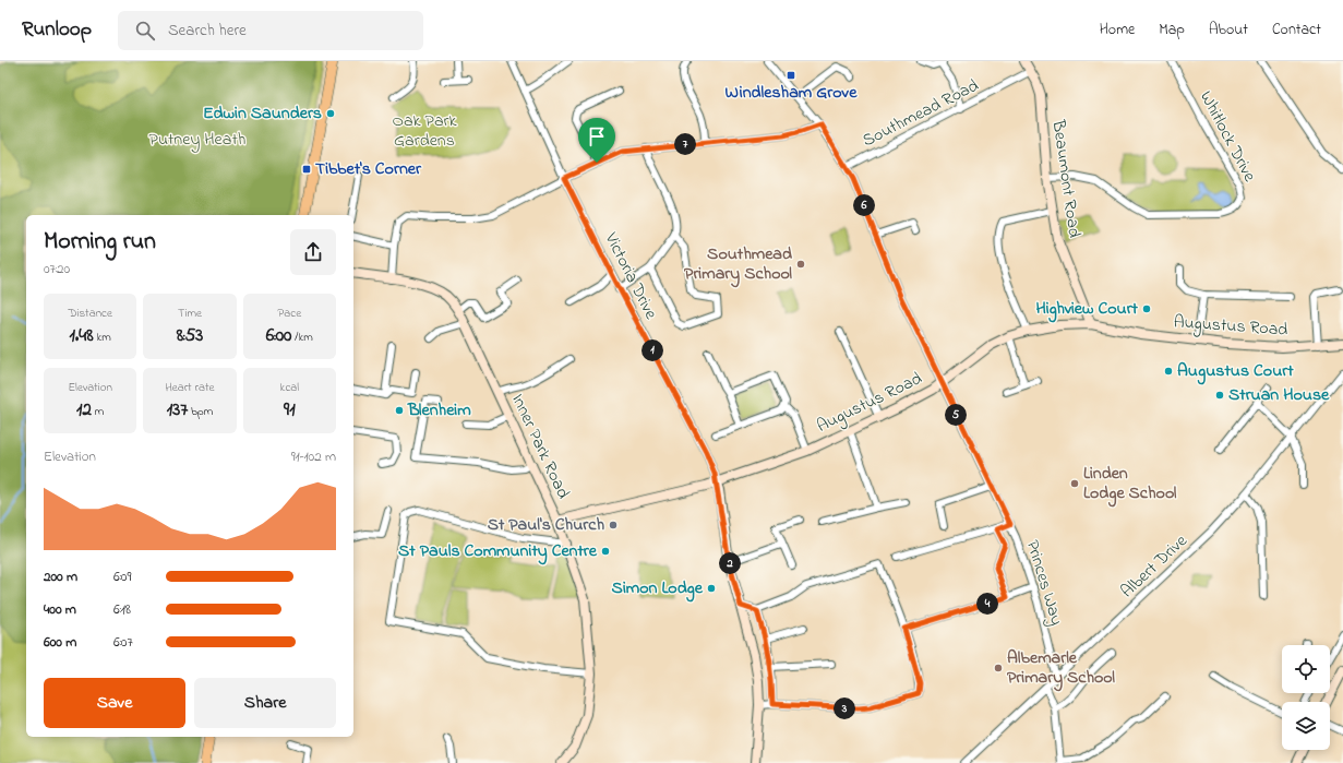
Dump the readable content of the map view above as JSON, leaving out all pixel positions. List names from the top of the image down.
{
  "streets": {
    "street": [
      "Southmead Road",
      "Whitlock Drive",
      "Beaumont Road",
      "Victoria Drive",
      "Augustus Road",
      "Inner Park Road",
      "Albert Drive",
      "Princes Way"
    ]
  },
  "crossings": [
    ["Southmead Road", "Beaumont Road"],
    ["Southmead Road", "Princes Way"],
    ["Whitlock Drive", "Beaumont Road"],
    ["Beaumont Road", "Augustus Road"],
    ["Victoria Drive", "Augustus Road"],
    ["Augustus Road", "Inner Park Road"],
    ["Augustus Road", "Princes Way"],
    ["Albert Drive", "Princes Way"]
  ],
  "parks": ["Oak Park Gardens", "Putney Heath"],
  "places": {
    "transit": ["Windlesham Grove", "Tibbet's Corner"],
    "other": [
      "Edwin Saunders",
      "Southmead Primary School",
      "Highview Court",
      "Augustus Court",
      "Struan House",
      "Blenheim",
      "Linden Lodge School",
      "St Paul's Church",
      "St Pauls Community Centre",
      "Simon Lodge",
      "Albemarle Primary School"
    ]
  },
  "page": {
    "header": "Runloop",
    "search": "Search here",
    "nav": [
      "Home",
      "Map",
      "About",
      "Contact"
    ],
    "pins": [
      "7",
      "6",
      "1",
      "5",
      "2",
      "4",
      "3"
    ],
    "heading": ["Morning run", "07:20"],
    "stats": [
      ["Distance", "1.48 km"],
      ["Time", "8:53"],
      ["Pace", "6:00 /km"],
      ["Elevation", "12 m"],
      ["Heart rate", "137 bpm"],
      ["kcal", "91"]
    ],
    "chart": ["Elevation", "91–102 m"],
    "list": [
      {
        "name": "200 m",
        "note": "6:09"
      },
      {
        "name": "400 m",
        "note": "6:18"
      },
      {
        "name": "600 m",
        "note": "6:07"
      }
    ],
    "buttons": ["Save", "Share"]
  }
}
